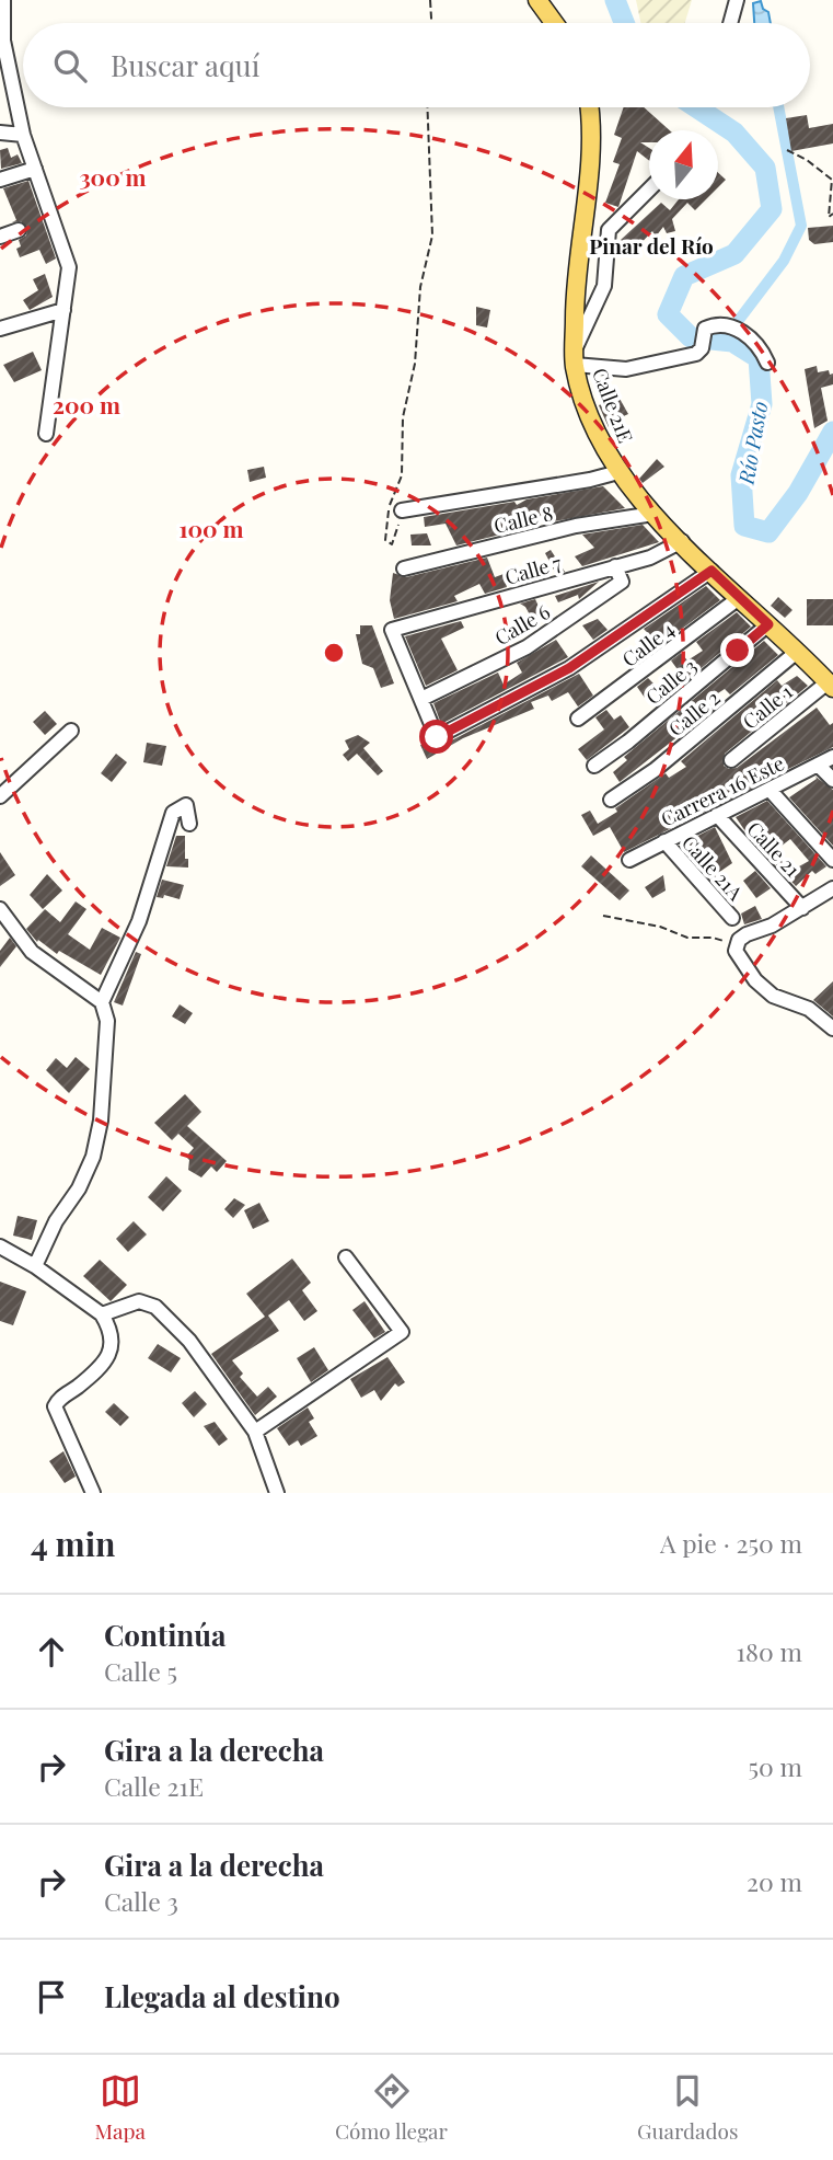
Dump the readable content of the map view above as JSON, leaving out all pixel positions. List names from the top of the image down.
{
  "streets": {
    "main road": ["Calle 21E"],
    "street": [
      "Calle 8",
      "Calle 7",
      "Calle 6",
      "Calle 4",
      "Calle 3",
      "Calle 1",
      "Calle 2",
      "Carrera 16 Este",
      "Calle 21",
      "Calle 21A"
    ]
  },
  "crossings": [
    ["Calle 21E", "Calle 8"],
    ["Calle 21E", "Calle 7"],
    ["Calle 21E", "Calle 4"],
    ["Calle 21E", "Calle 3"],
    ["Calle 21E", "Calle 1"],
    ["Calle 21E", "Calle 2"],
    ["Calle 7", "Calle 6"],
    ["Carrera 16 Este", "Calle 21"],
    ["Carrera 16 Este", "Calle 21A"]
  ],
  "districts": ["Pinar del Río"],
  "water": ["Río Pasto"],
  "north": "top",
  "page": {
    "search": "Buscar aquí",
    "heading": ["4 min", "A pie · 250 m"],
    "list": [
      ["Continúa", "Calle 5", "180 m"],
      ["Gira a la derecha", "Calle 21E", "50 m"],
      ["Gira a la derecha", "Calle 3", "20 m"],
      "Llegada al destino"
    ],
    "nav": ["Mapa", "Cómo llegar", "Guardados"]
  },
  "rings": ["300 m", "200 m", "100 m"]
}
